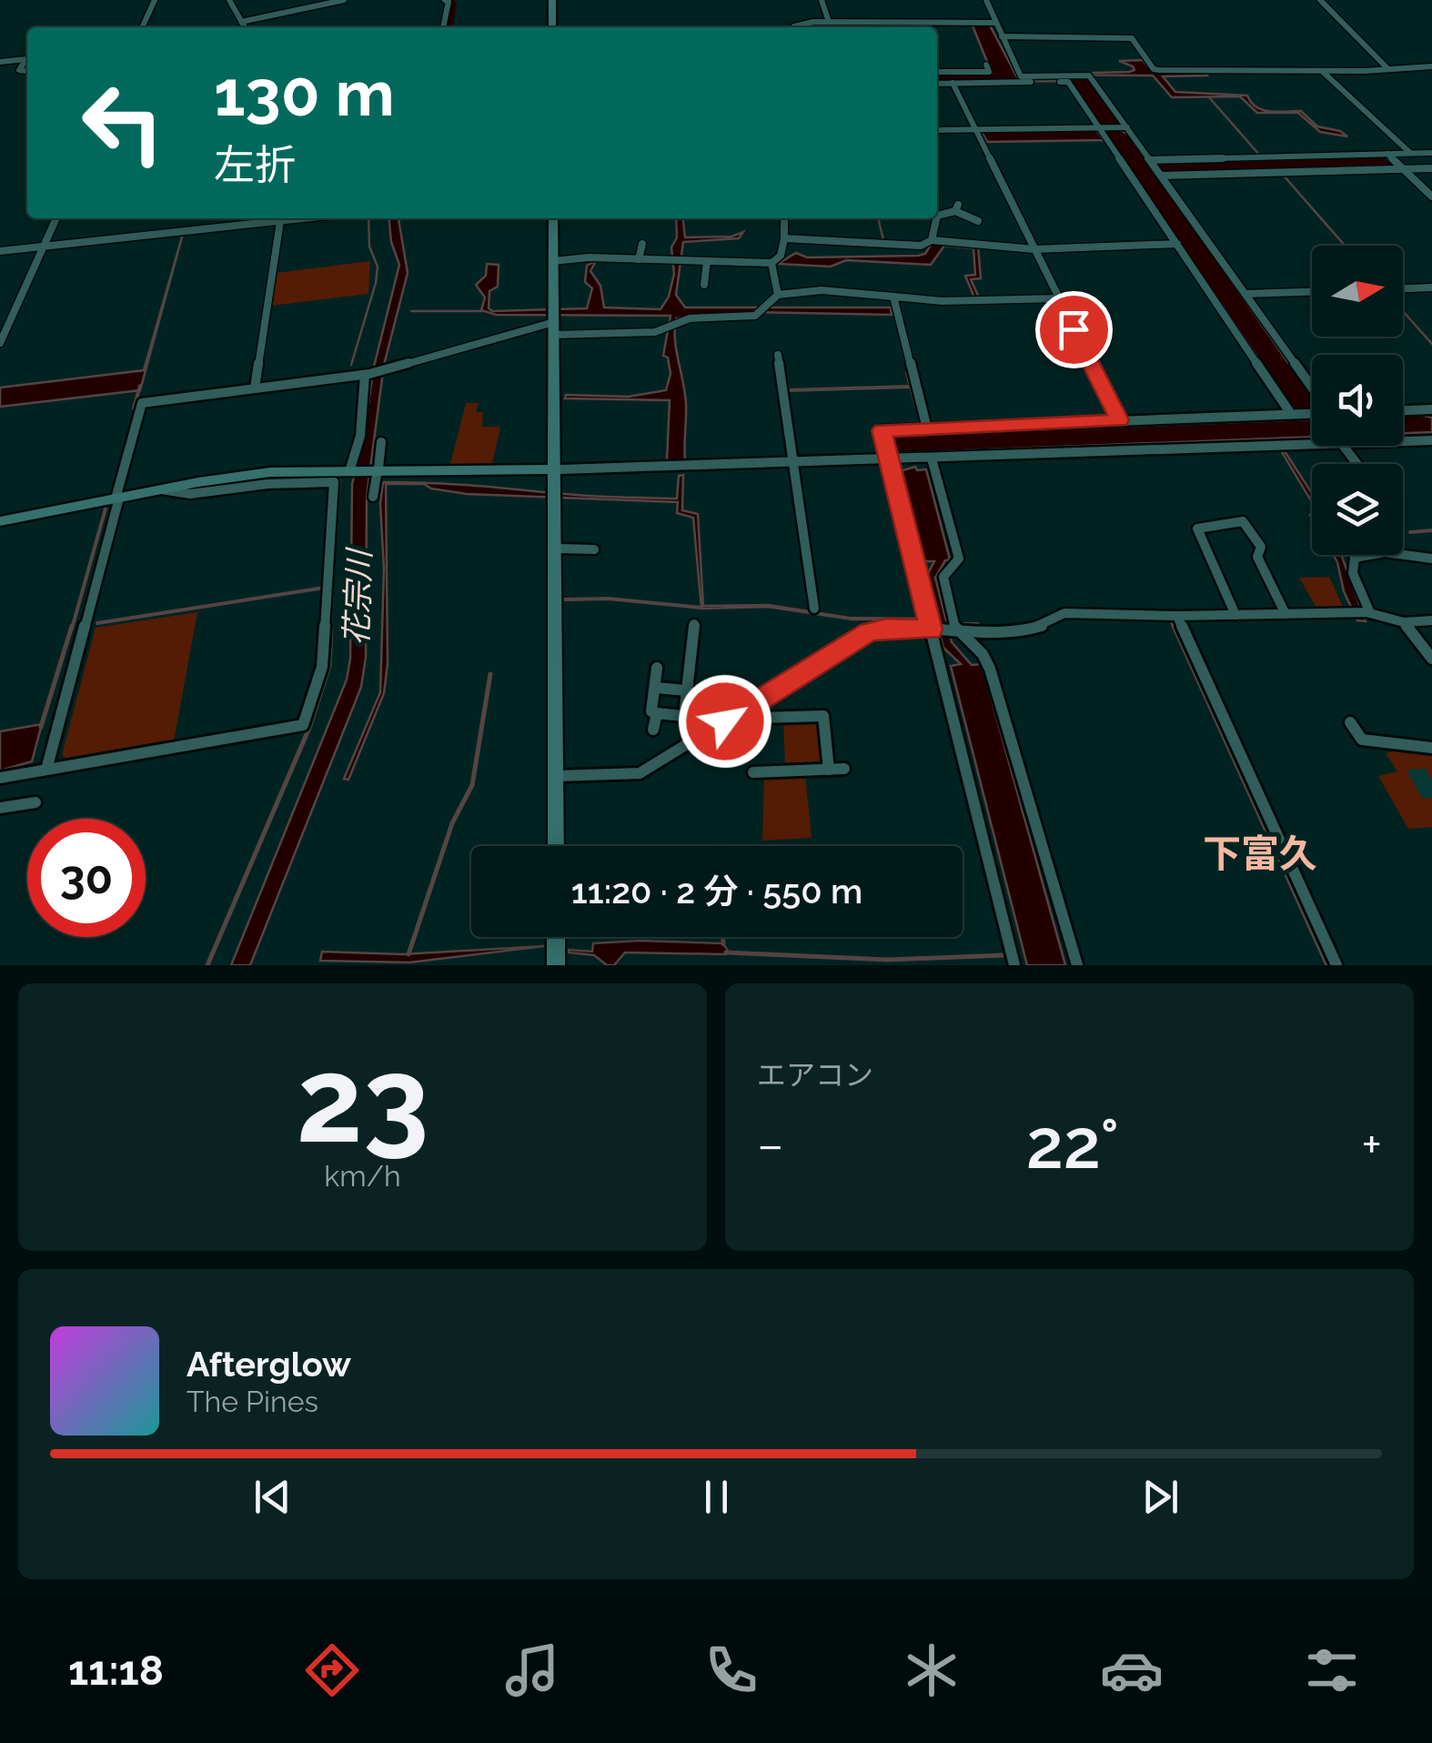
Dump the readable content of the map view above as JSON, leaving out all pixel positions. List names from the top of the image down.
{
  "districts": ["下富久"],
  "water": ["花宗川"],
  "north": "right",
  "page": {
    "turn": ["130 m", "左折"],
    "limit": "30",
    "trip": "11:20 · 2 分 · 550 m",
    "tile": [
      ["23", "km/h"],
      "エアコン"
    ],
    "heat": ["−", "22°", "+"],
    "song": ["Afterglow", "The Pines"],
    "tabs": "11:18"
  }
}
